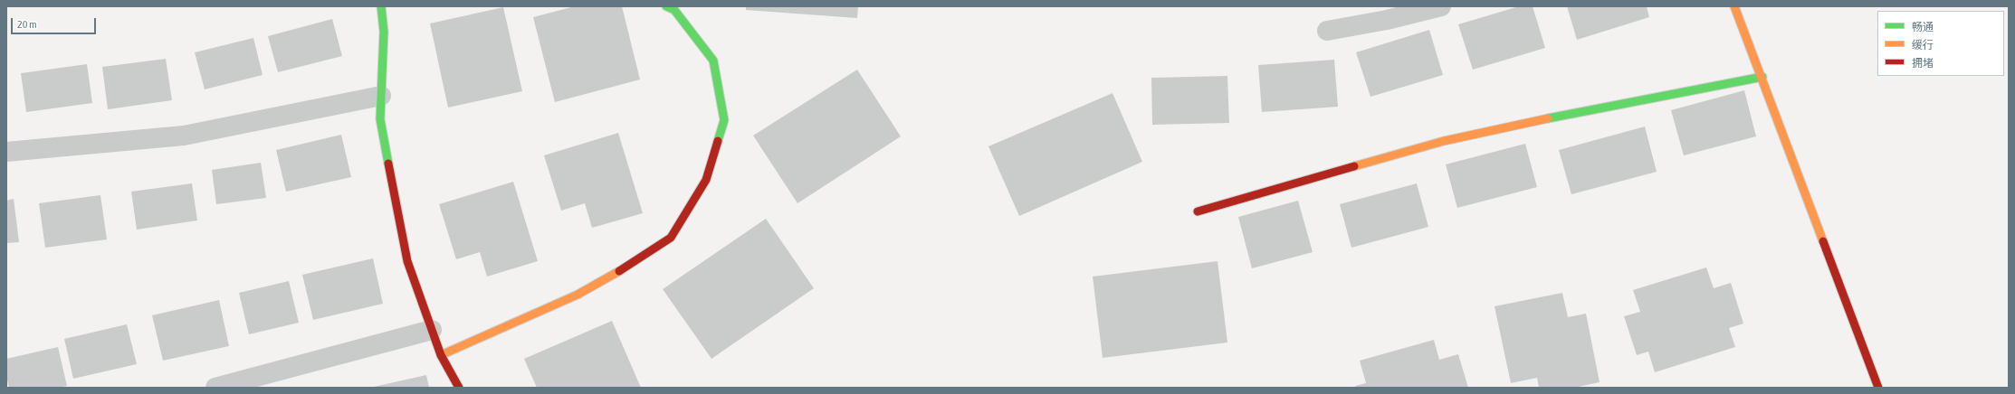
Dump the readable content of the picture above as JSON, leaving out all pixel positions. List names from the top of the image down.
{
  "legend": ["畅通", "缓行", "拥堵"],
  "scale_bar": "20 m"
}
